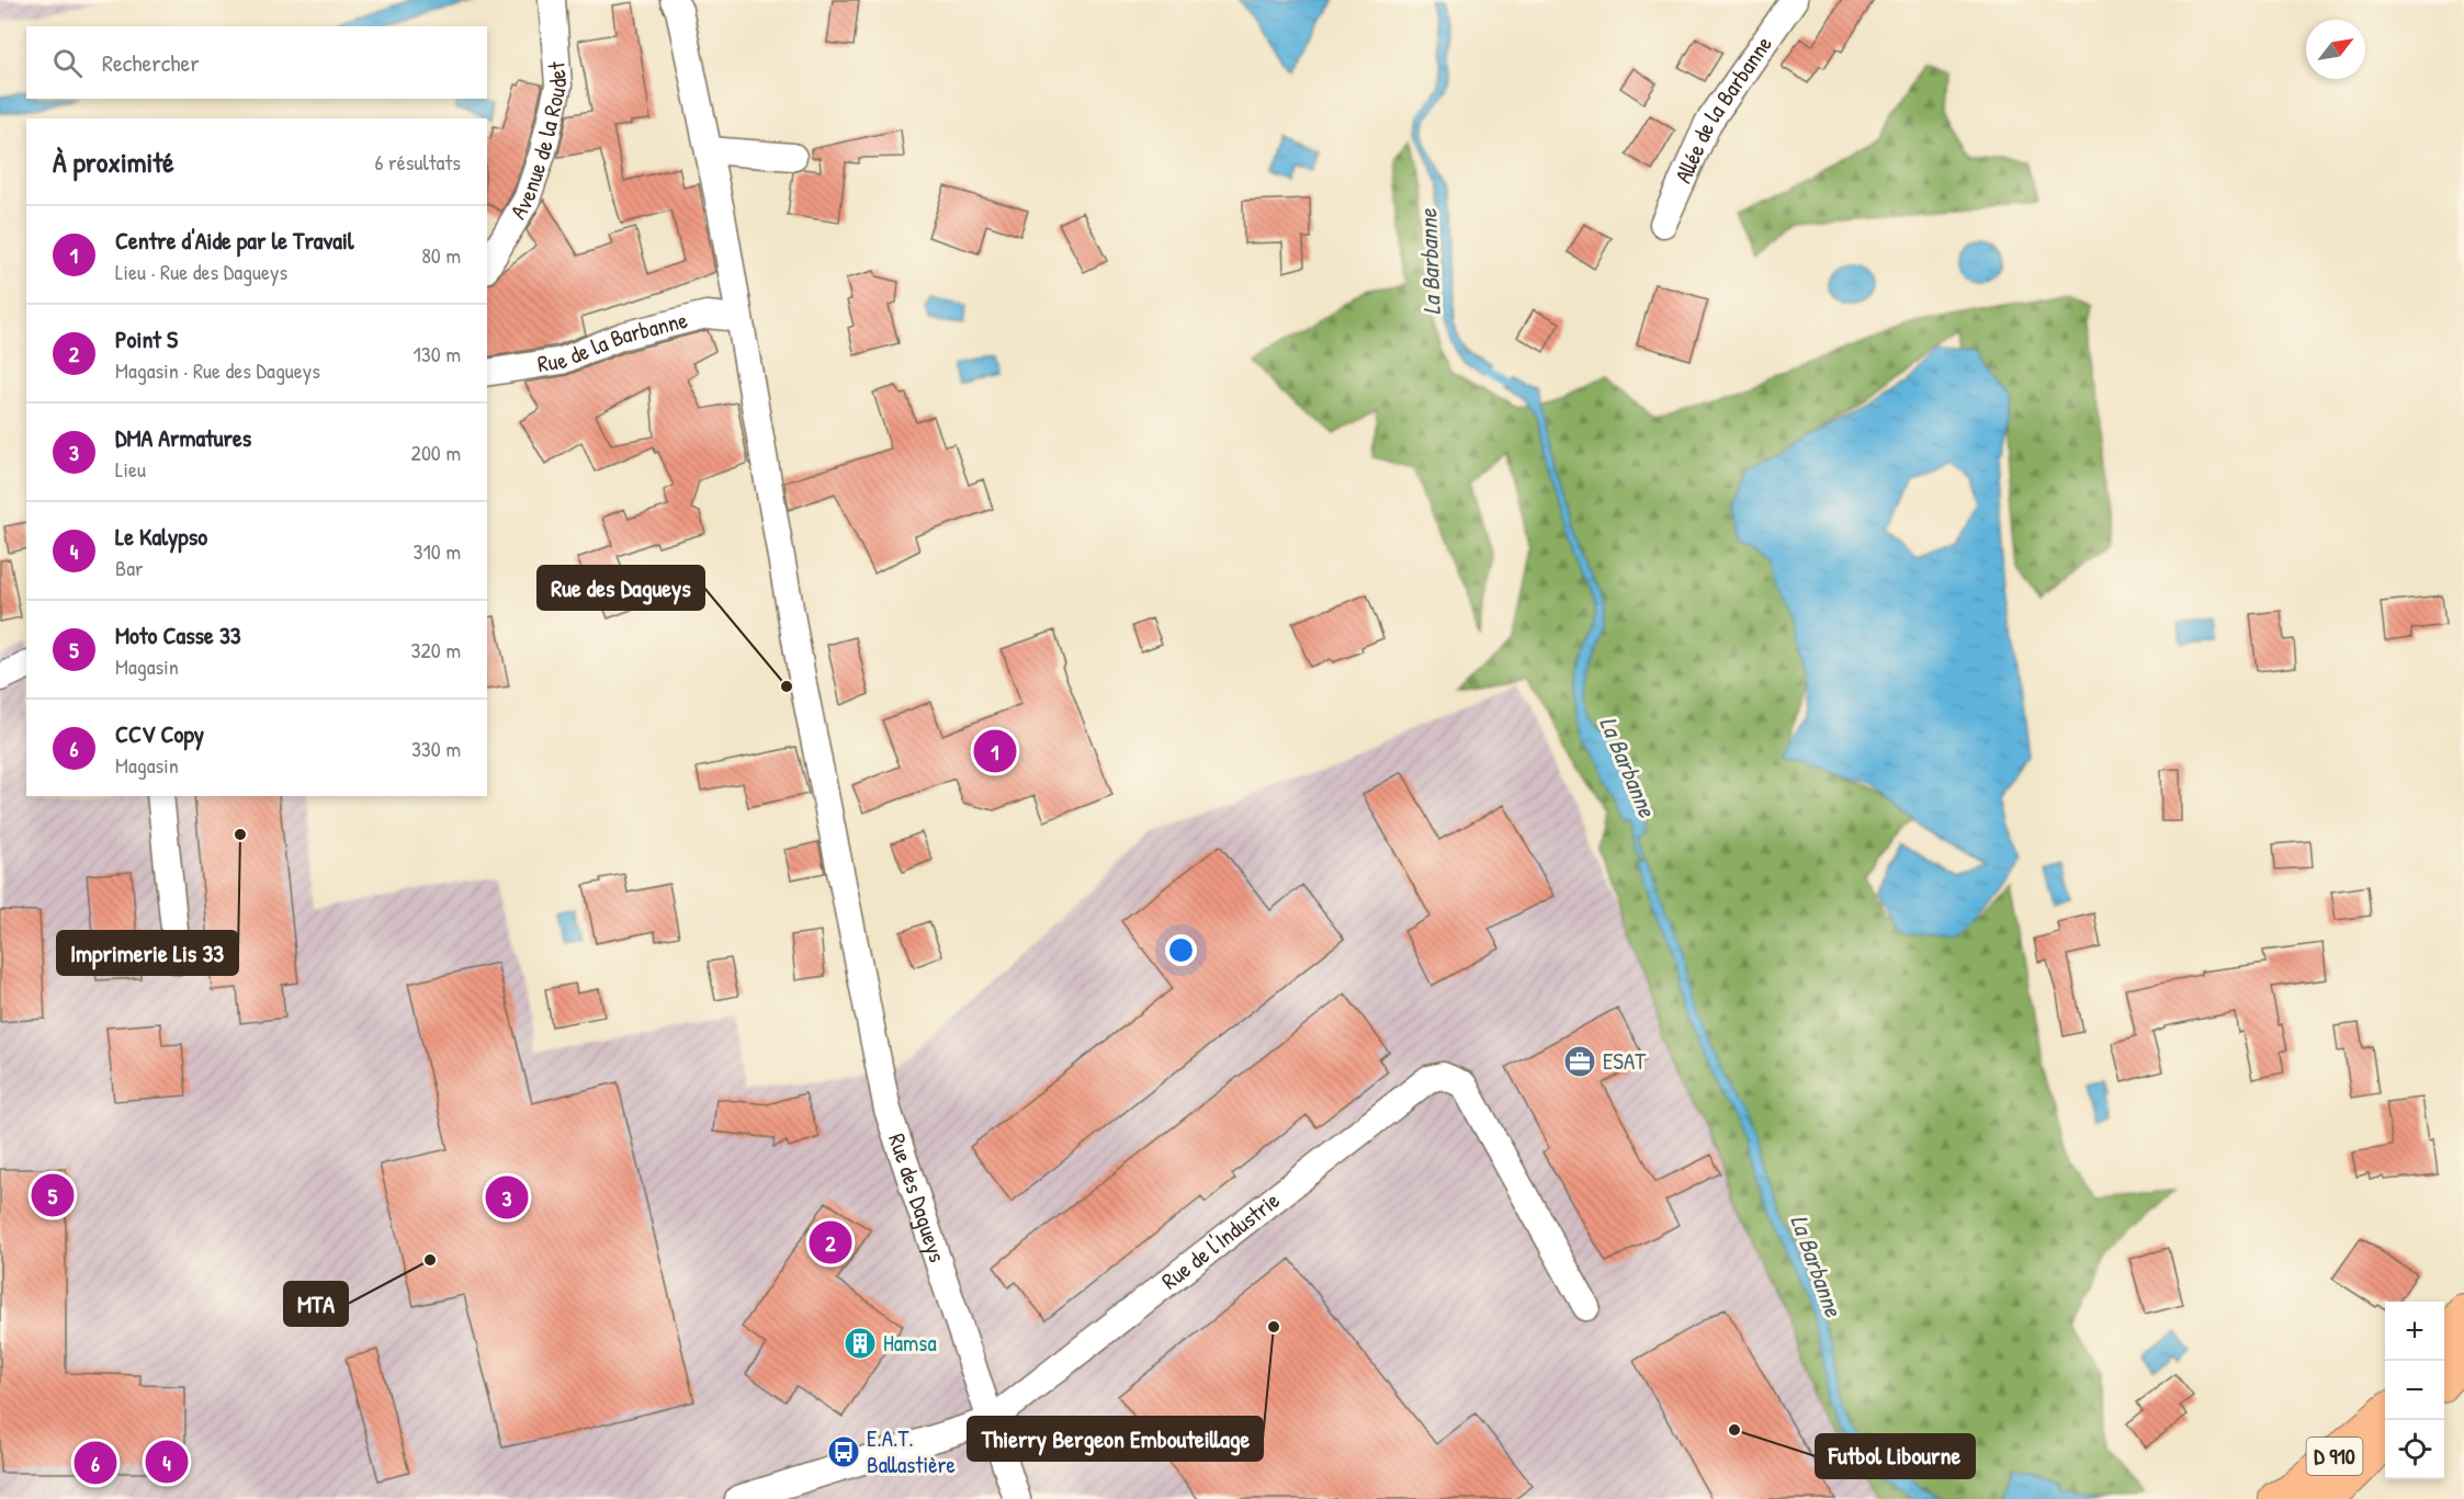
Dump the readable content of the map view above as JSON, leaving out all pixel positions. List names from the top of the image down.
{
  "streets": {
    "main road": ["D 910"],
    "street": [
      "Allée de la Barbanne",
      "Avenue de la Roudet",
      "Rue de la Barbanne",
      "Rue des Dagueys",
      "Rue de l'Industrie"
    ]
  },
  "crossings": [
    ["Rue de la Barbanne", "Rue des Dagueys"],
    ["Rue des Dagueys", "Rue de l'Industrie"]
  ],
  "water": ["La Barbanne"],
  "places": {
    "other": [
      "Rue des Dagueys",
      "Imprimerie Lis 33",
      "MTA",
      "Thierry Bergeon Embouteillage",
      "Futbol Libourne"
    ],
    "office": ["ESAT"],
    "building": ["Hamsa"],
    "bus stop": ["E.A.T. Ballastière"]
  },
  "north": "top right",
  "page": {
    "search": "Rechercher",
    "heading": ["À proximité", "6 résultats"],
    "list": [
      {
        "mark": "1",
        "name": "Centre d'Aide par le Travail",
        "note": "Lieu · Rue des Dagueys",
        "value": "80 m"
      },
      {
        "mark": "2",
        "name": "Point S",
        "note": "Magasin · Rue des Dagueys",
        "value": "130 m"
      },
      {
        "mark": "3",
        "name": "DMA Armatures",
        "note": "Lieu",
        "value": "200 m"
      },
      {
        "mark": "4",
        "name": "Le Kalypso",
        "note": "Bar",
        "value": "310 m"
      },
      {
        "mark": "5",
        "name": "Moto Casse 33",
        "note": "Magasin",
        "value": "320 m"
      },
      {
        "mark": "6",
        "name": "CCV Copy",
        "note": "Magasin",
        "value": "330 m"
      }
    ],
    "pins": [
      "1",
      "5",
      "3",
      "2",
      "4",
      "6"
    ],
    "map_buttons": ["+", "−"]
  }
}
